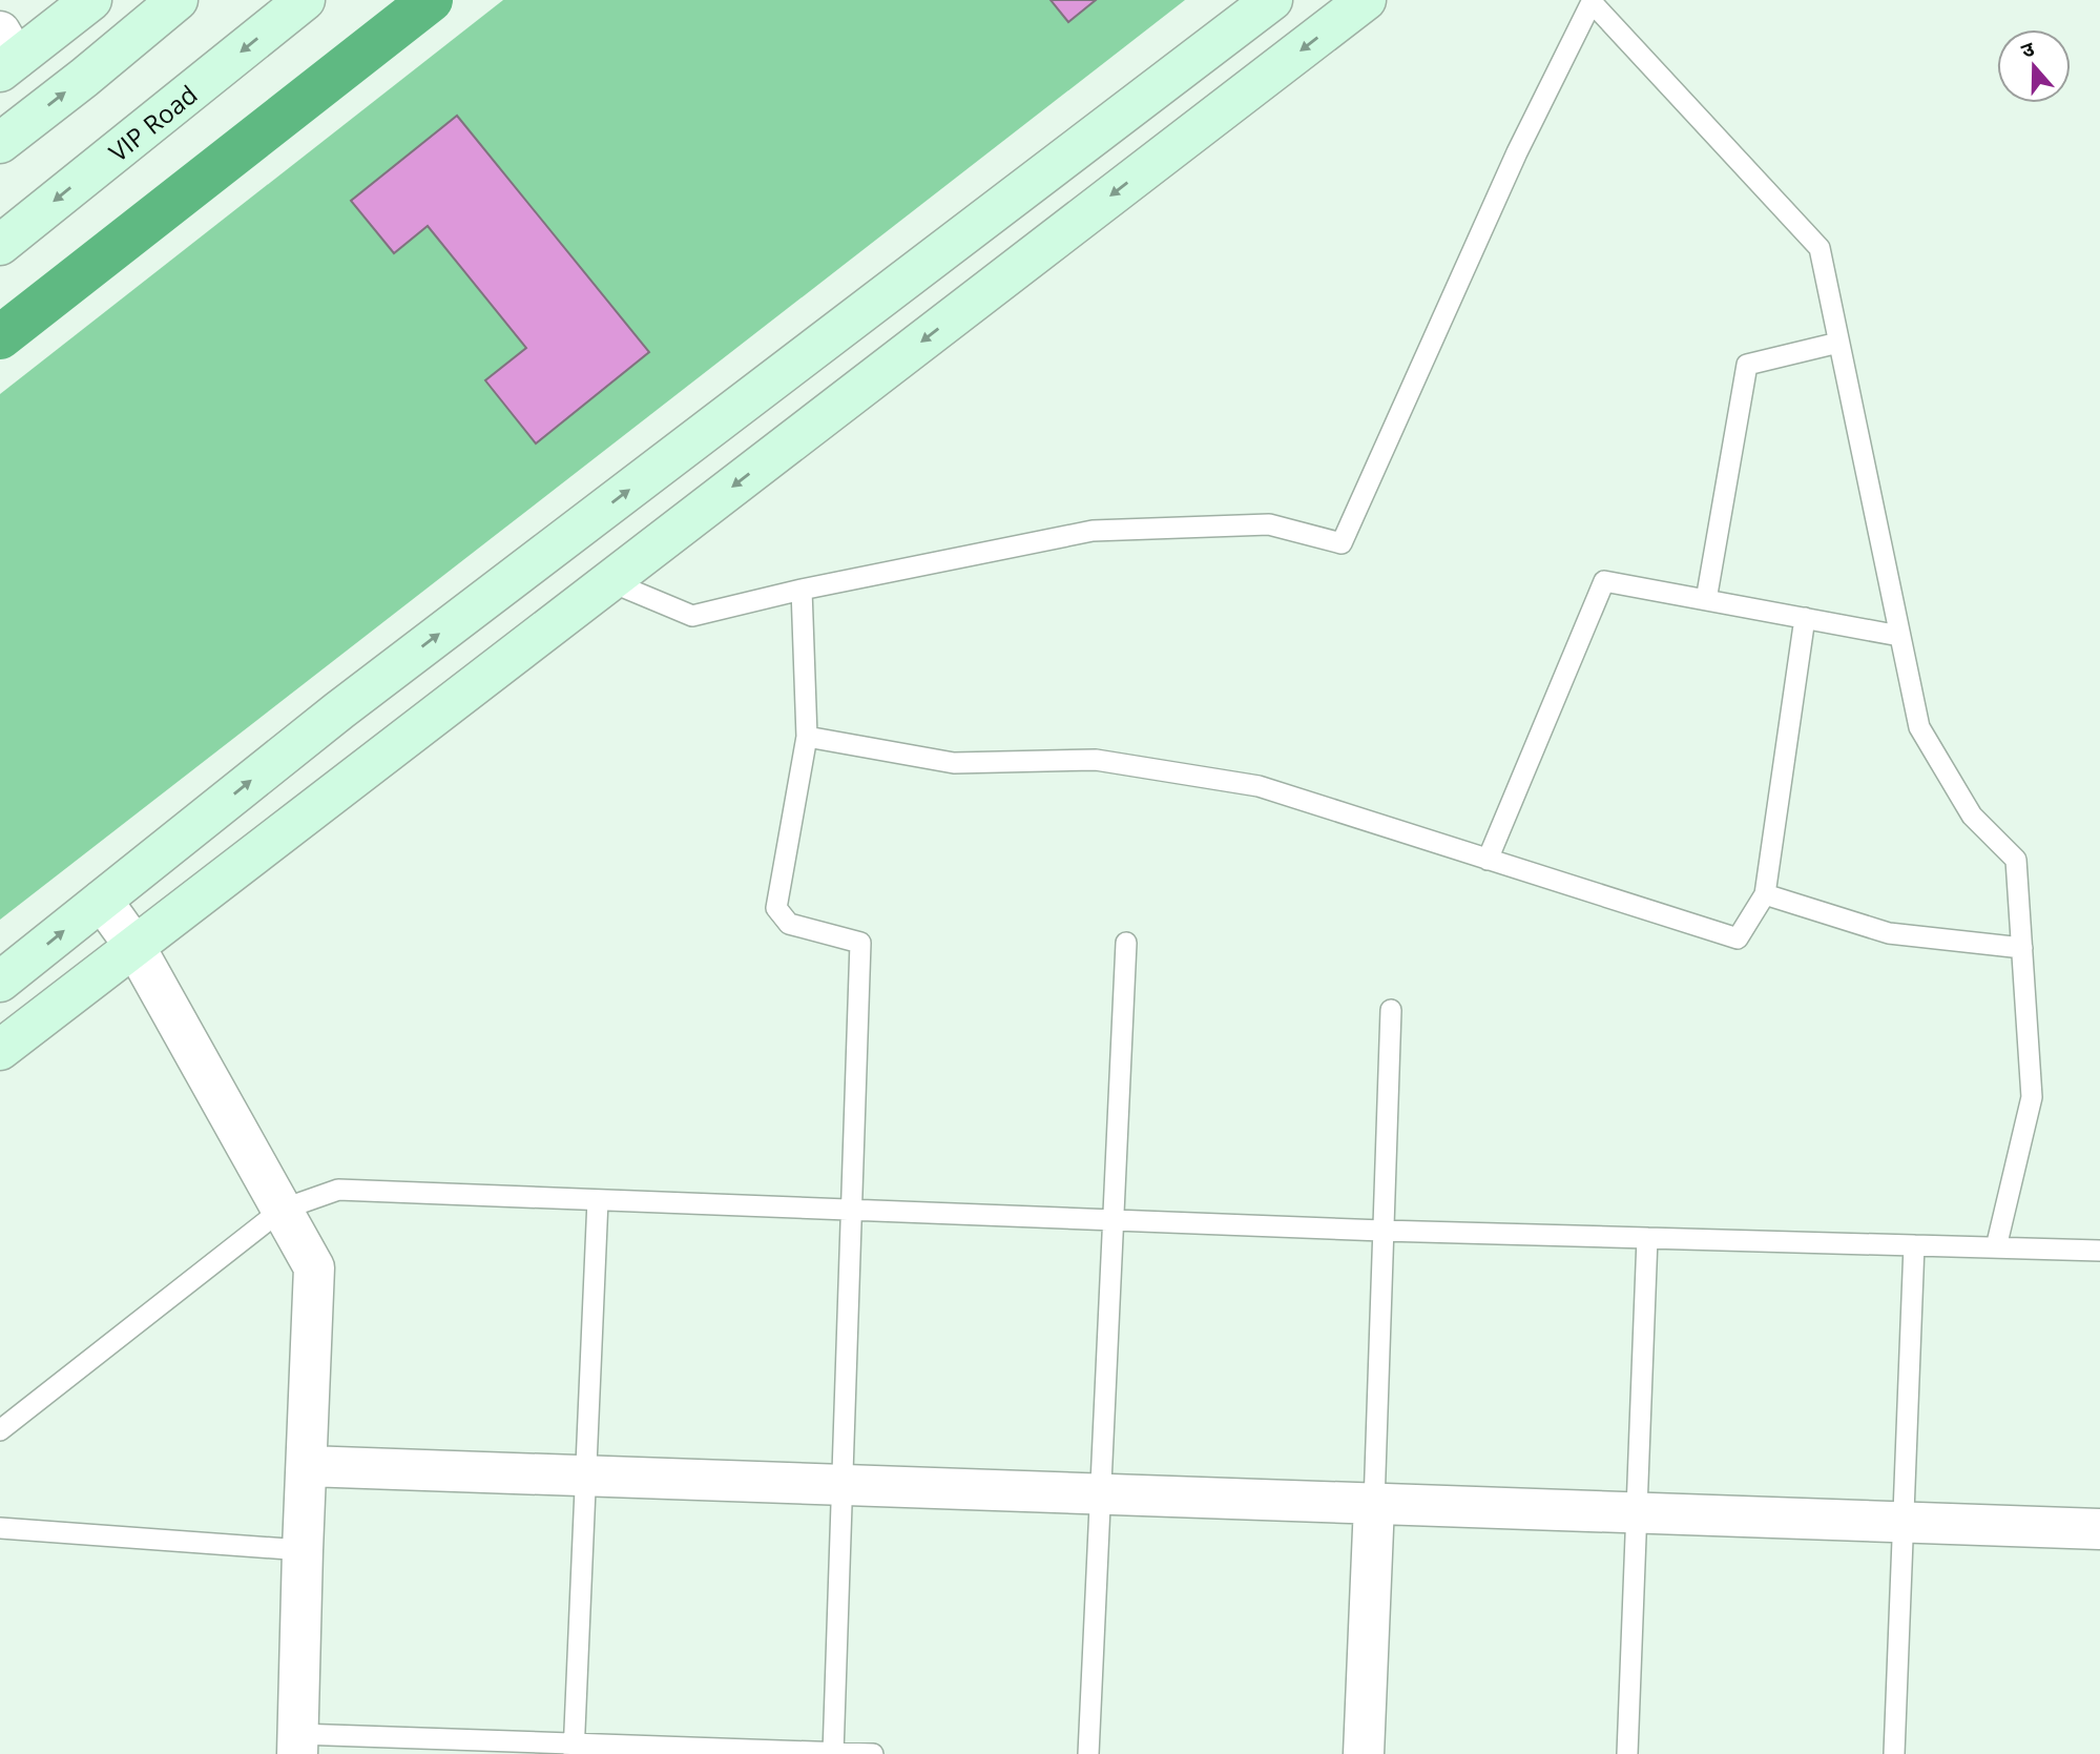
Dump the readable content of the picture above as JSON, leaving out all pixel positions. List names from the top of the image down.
{
  "streets": {
    "street": ["VIP Road"]
  },
  "north": "top"
}
